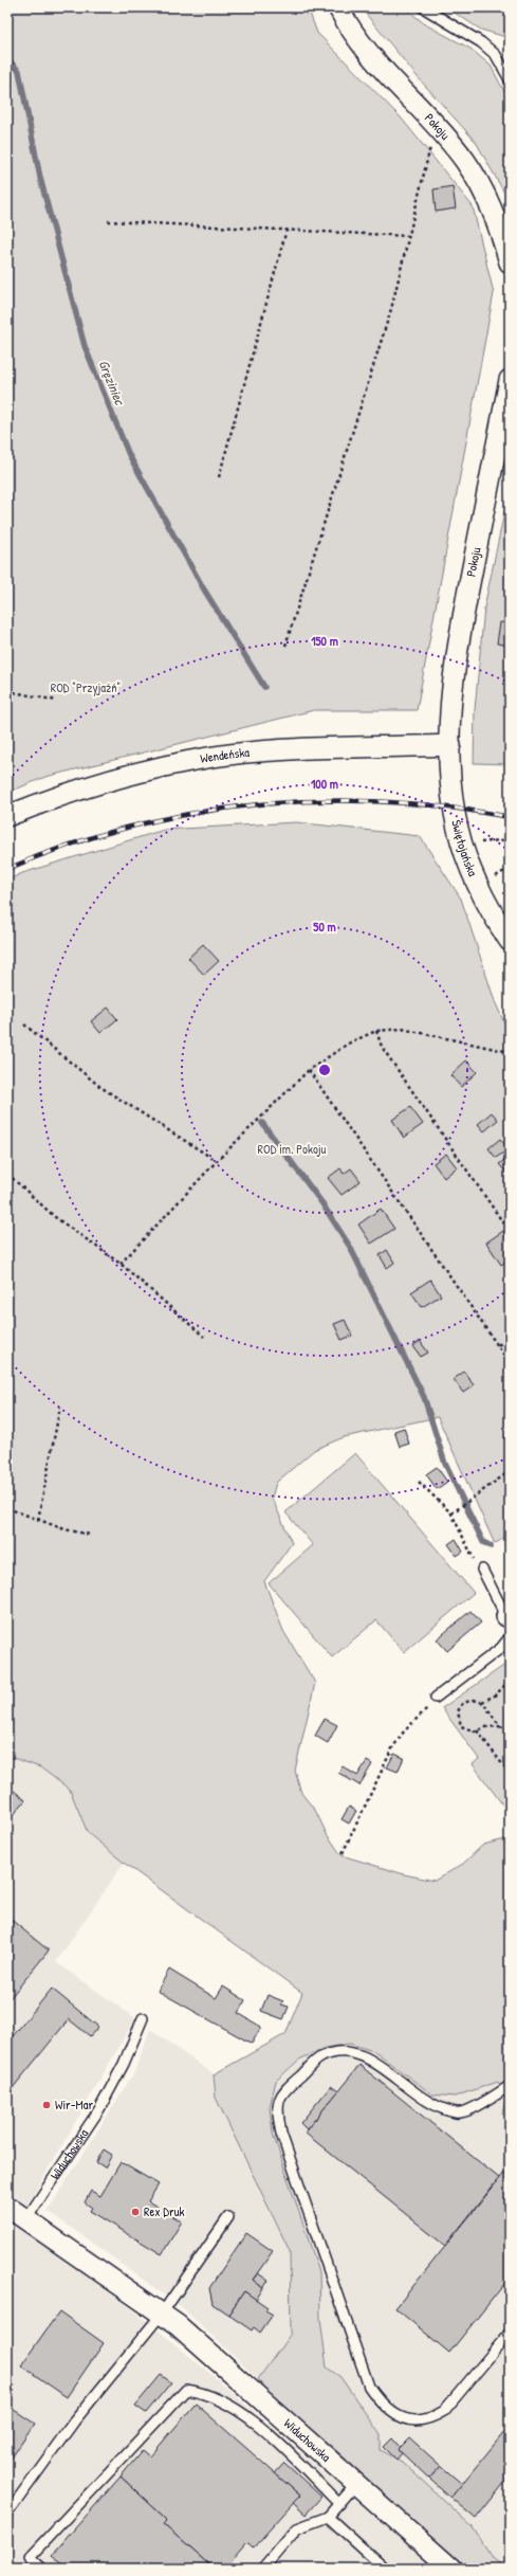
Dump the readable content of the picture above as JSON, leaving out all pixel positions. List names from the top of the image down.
{
  "streets": {
    "street": [
      "Pokoju",
      "Wendeńska",
      "Świętojańska",
      "Widuchowska"
    ]
  },
  "crossings": [
    ["Pokoju", "Wendeńska"],
    ["Pokoju", "Świętojańska"],
    ["Wendeńska", "Świętojańska"]
  ],
  "water": ["Gręziniec"],
  "parks": ["ROD \"Przyjaźń\"", "ROD im. Pokoju"],
  "places": ["Wir-Mar", "Rex Druk"],
  "rings": ["150 m", "100 m", "50 m"]
}
